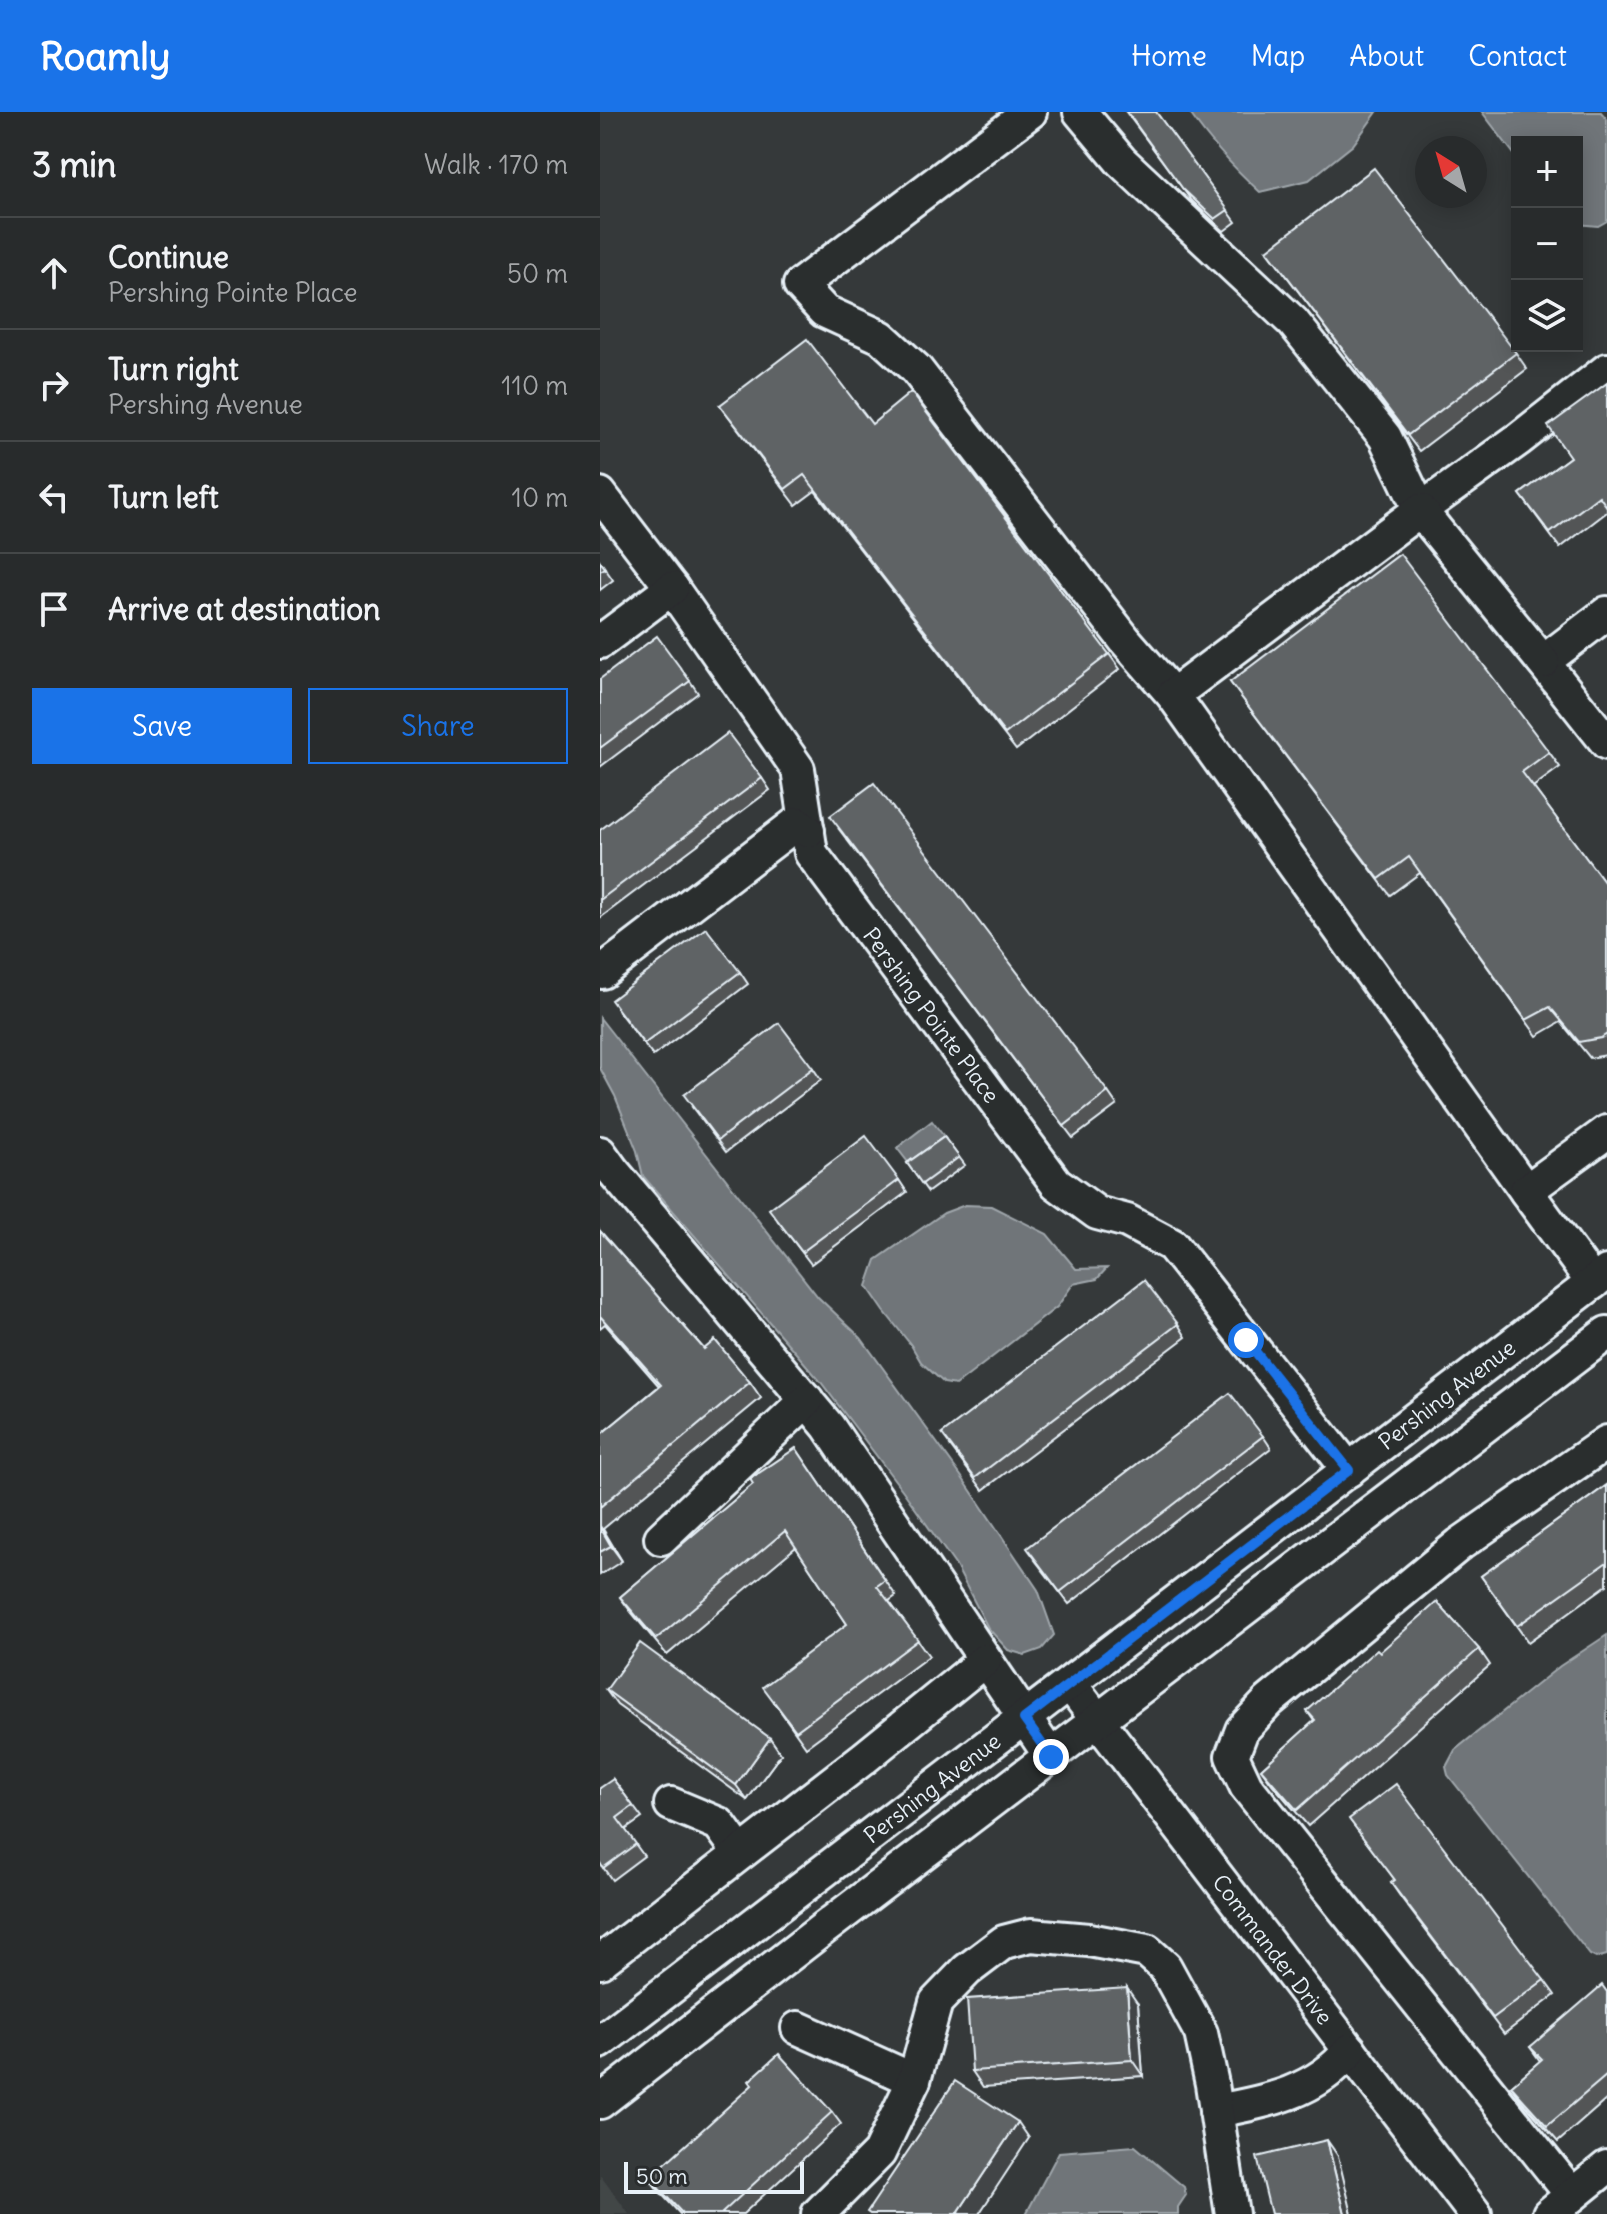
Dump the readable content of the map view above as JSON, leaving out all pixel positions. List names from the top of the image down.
{
  "streets": {
    "street": ["Pershing Pointe Place", "Pershing Avenue", "Commander Drive"]
  },
  "crossings": [
    ["Pershing Pointe Place", "Pershing Avenue"],
    ["Pershing Avenue", "Commander Drive"]
  ],
  "scale_bar": "50 m",
  "north": "top left",
  "page": {
    "header": "Roamly",
    "nav": [
      "Home",
      "Map",
      "About",
      "Contact"
    ],
    "heading": ["3 min", "Walk · 170 m"],
    "map_buttons": ["+", "−"],
    "list": [
      ["Continue", "Pershing Pointe Place", "50 m"],
      ["Turn right", "Pershing Avenue", "110 m"],
      ["Turn left", "10 m"],
      "Arrive at destination"
    ],
    "buttons": ["Save", "Share"],
    "scale": "50 m"
  }
}
